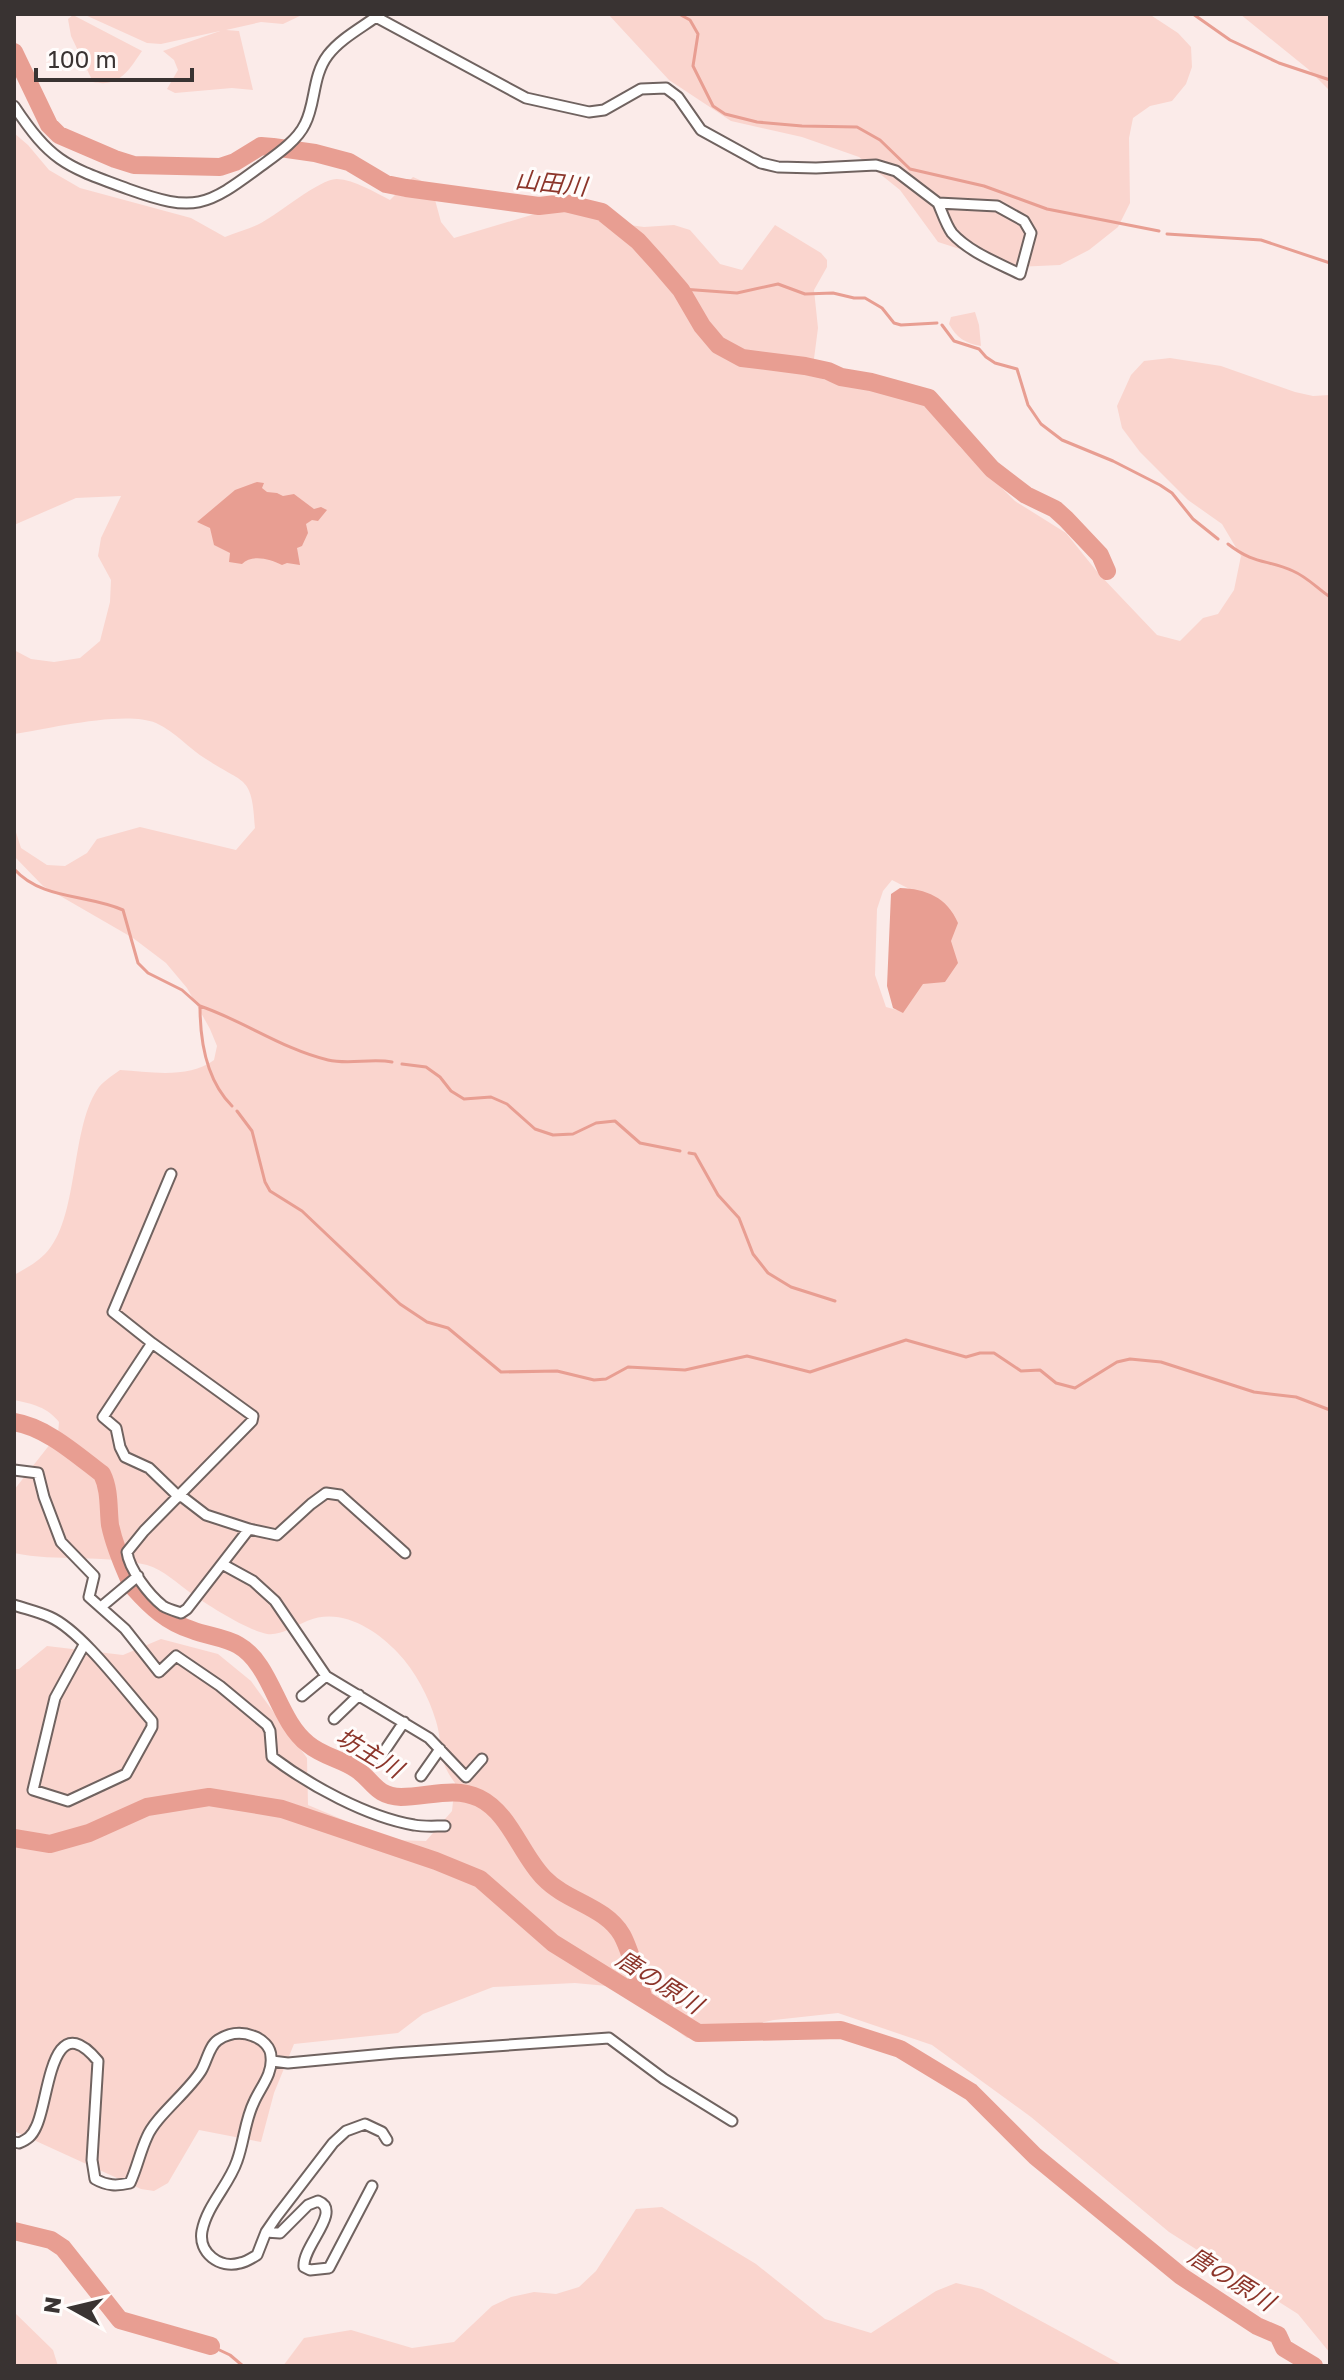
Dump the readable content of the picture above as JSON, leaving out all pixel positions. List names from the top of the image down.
{
  "water": ["山田川", "坊主川", "唐の原川"],
  "scale_bar": "100 m",
  "north": "left"
}
